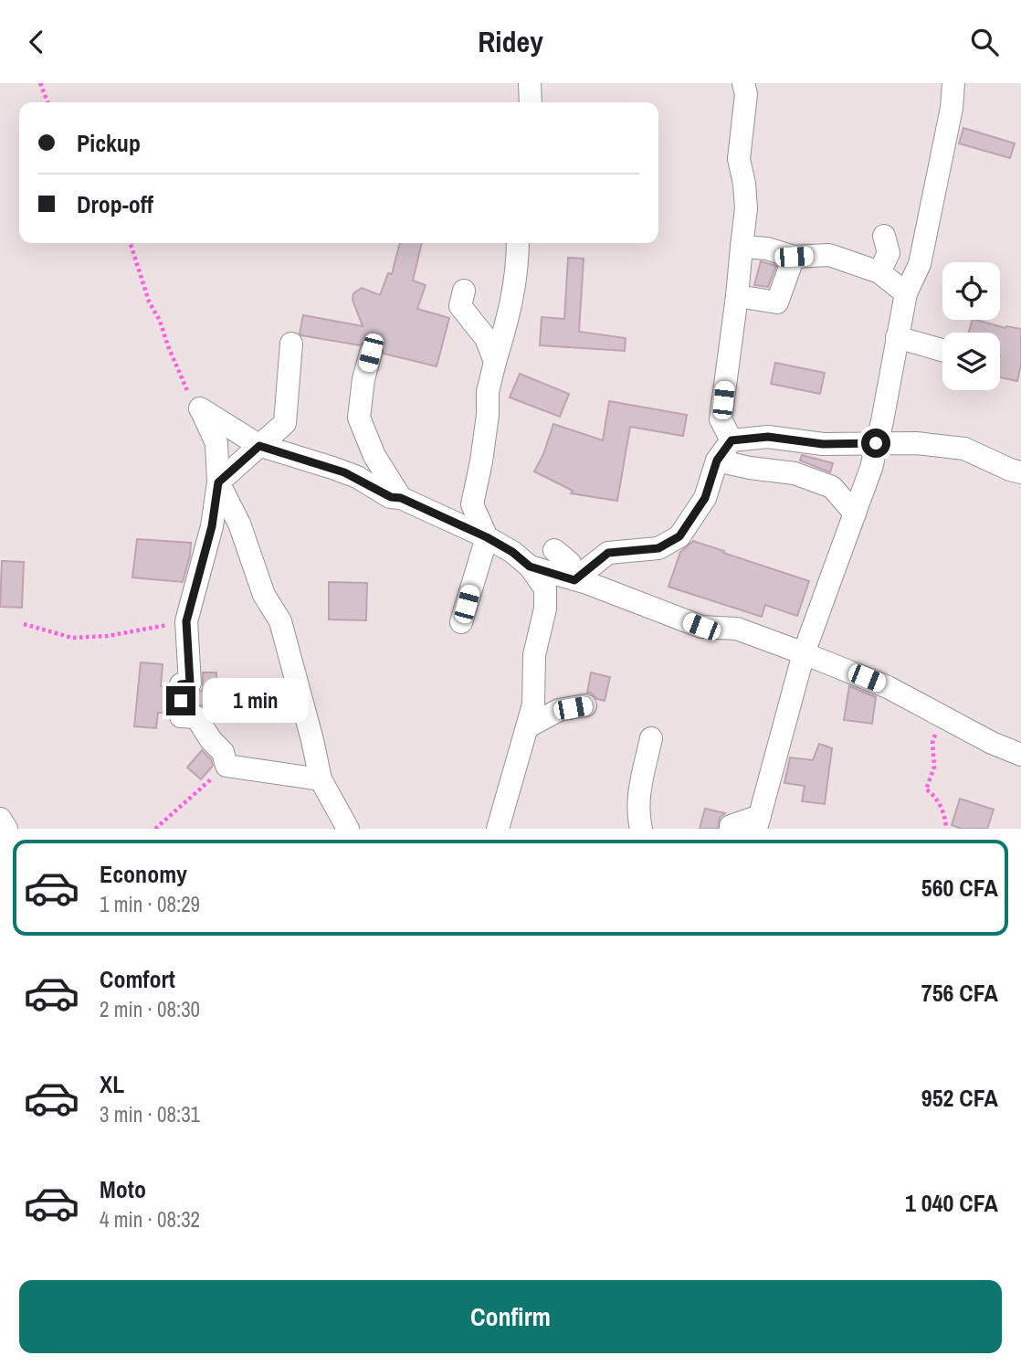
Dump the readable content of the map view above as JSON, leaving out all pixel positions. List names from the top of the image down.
{
  "page": {
    "header": "Ridey",
    "banner": ["Pickup", "Drop-off"],
    "bubble": "1 min",
    "list": [
      {
        "name": "Economy",
        "note": "1 min · 08:29",
        "value": "560 CFA"
      },
      {
        "name": "Comfort",
        "note": "2 min · 08:30",
        "value": "756 CFA"
      },
      {
        "name": "XL",
        "note": "3 min · 08:31",
        "value": "952 CFA"
      },
      {
        "name": "Moto",
        "note": "4 min · 08:32",
        "value": "1 040 CFA"
      }
    ],
    "buttons": "Confirm"
  }
}
